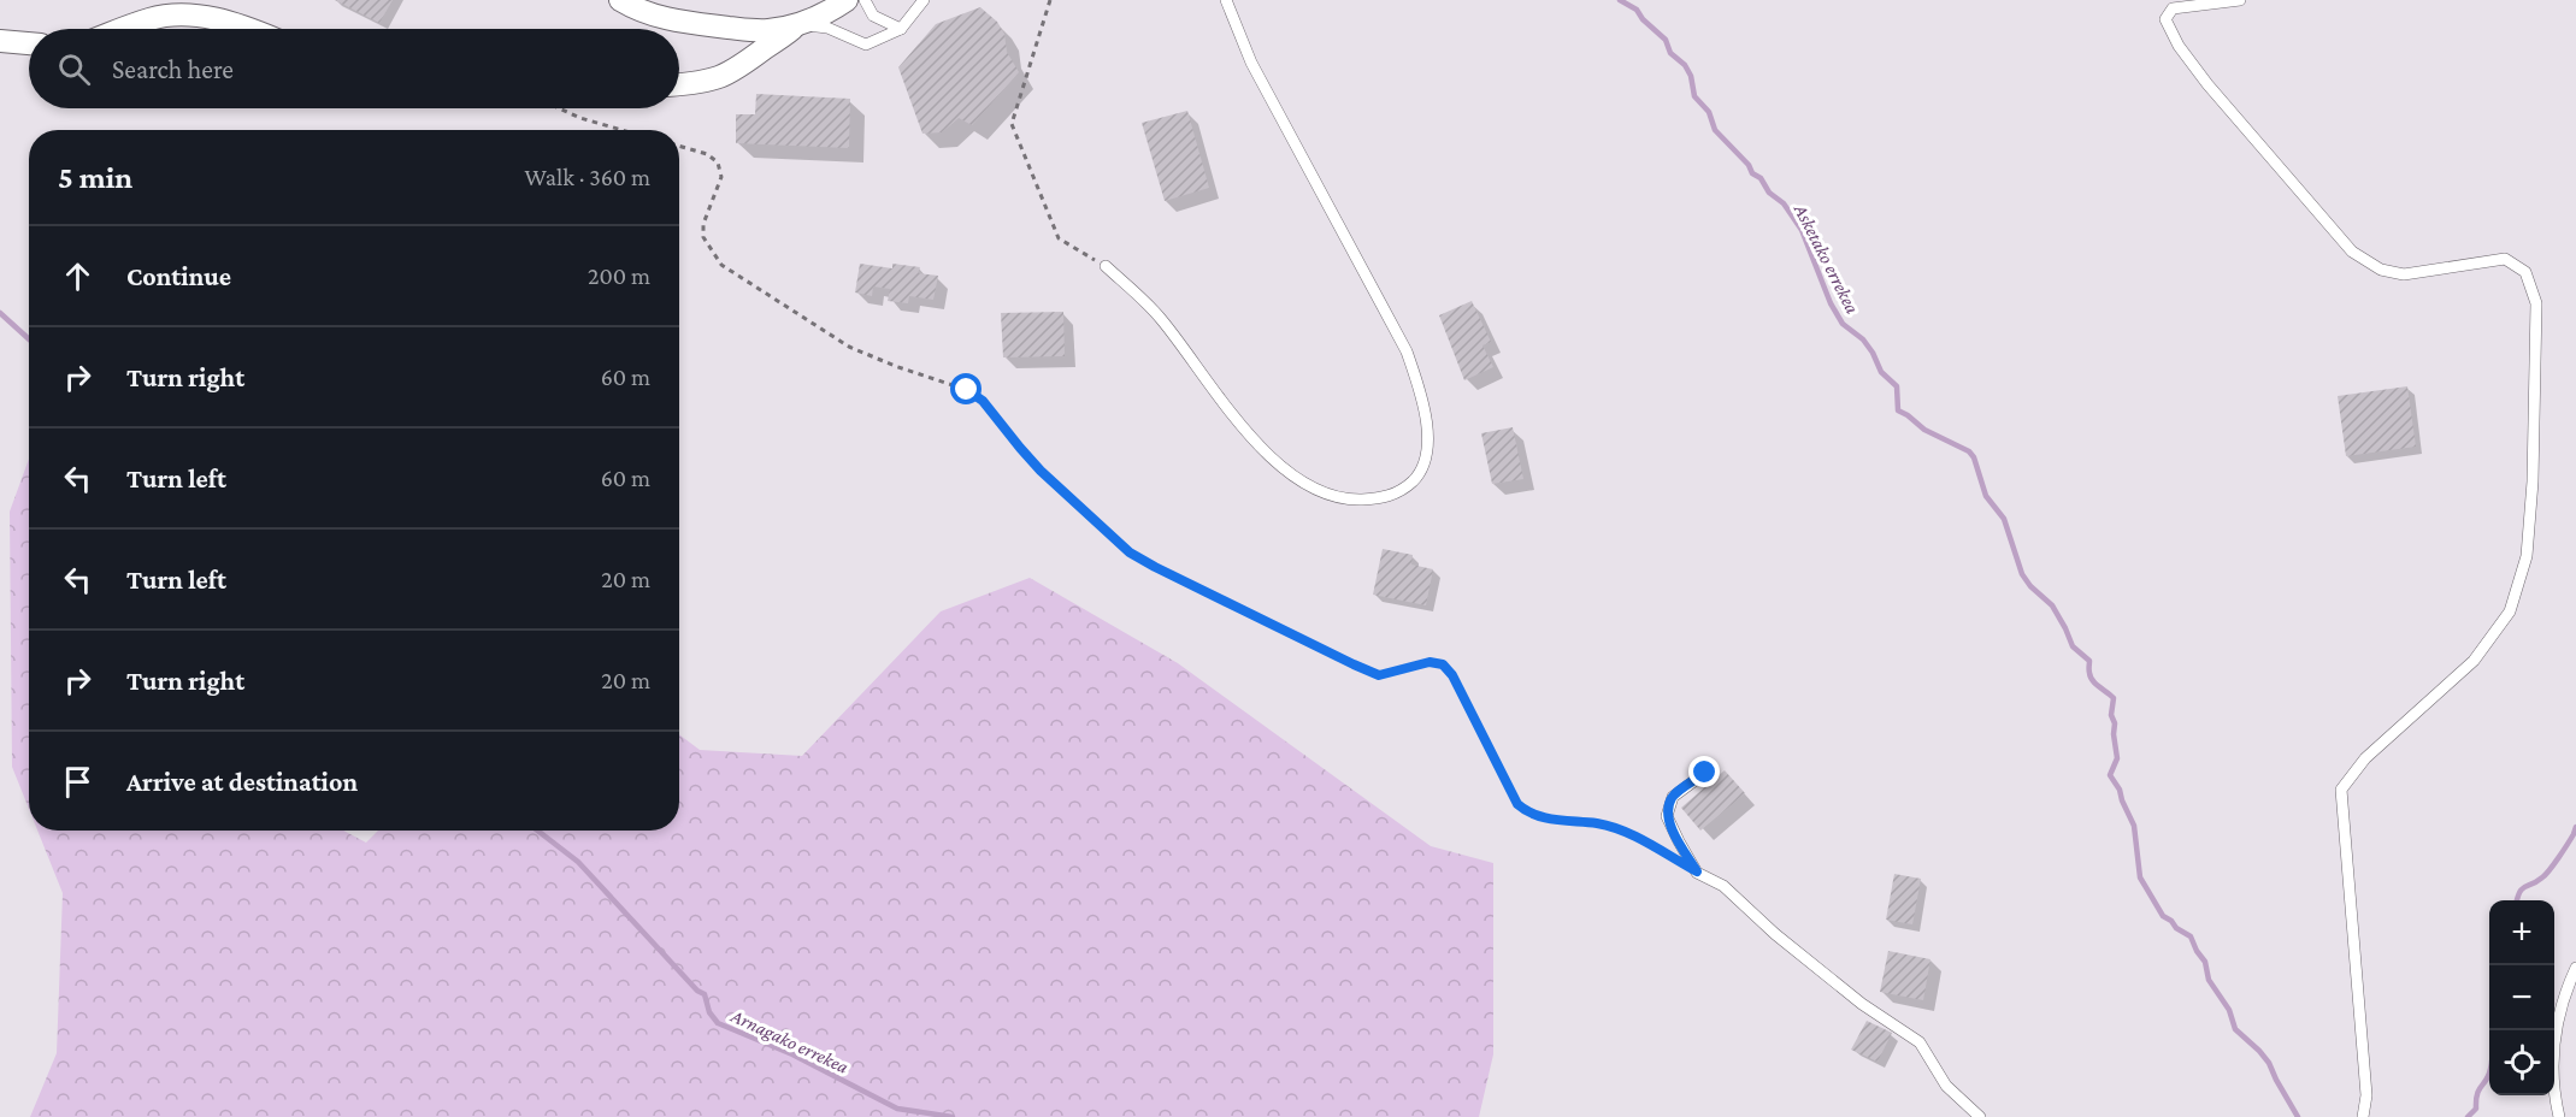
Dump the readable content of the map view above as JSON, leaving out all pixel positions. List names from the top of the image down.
{
  "water": ["Asketako errekea", "Arnagako errekea"],
  "page": {
    "search": "Search here",
    "heading": ["5 min", "Walk · 360 m"],
    "list": [
      ["Continue", "200 m"],
      ["Turn right", "60 m"],
      ["Turn left", "60 m"],
      ["Turn left", "20 m"],
      ["Turn right", "20 m"],
      "Arrive at destination"
    ],
    "map_buttons": ["+", "−"]
  }
}
